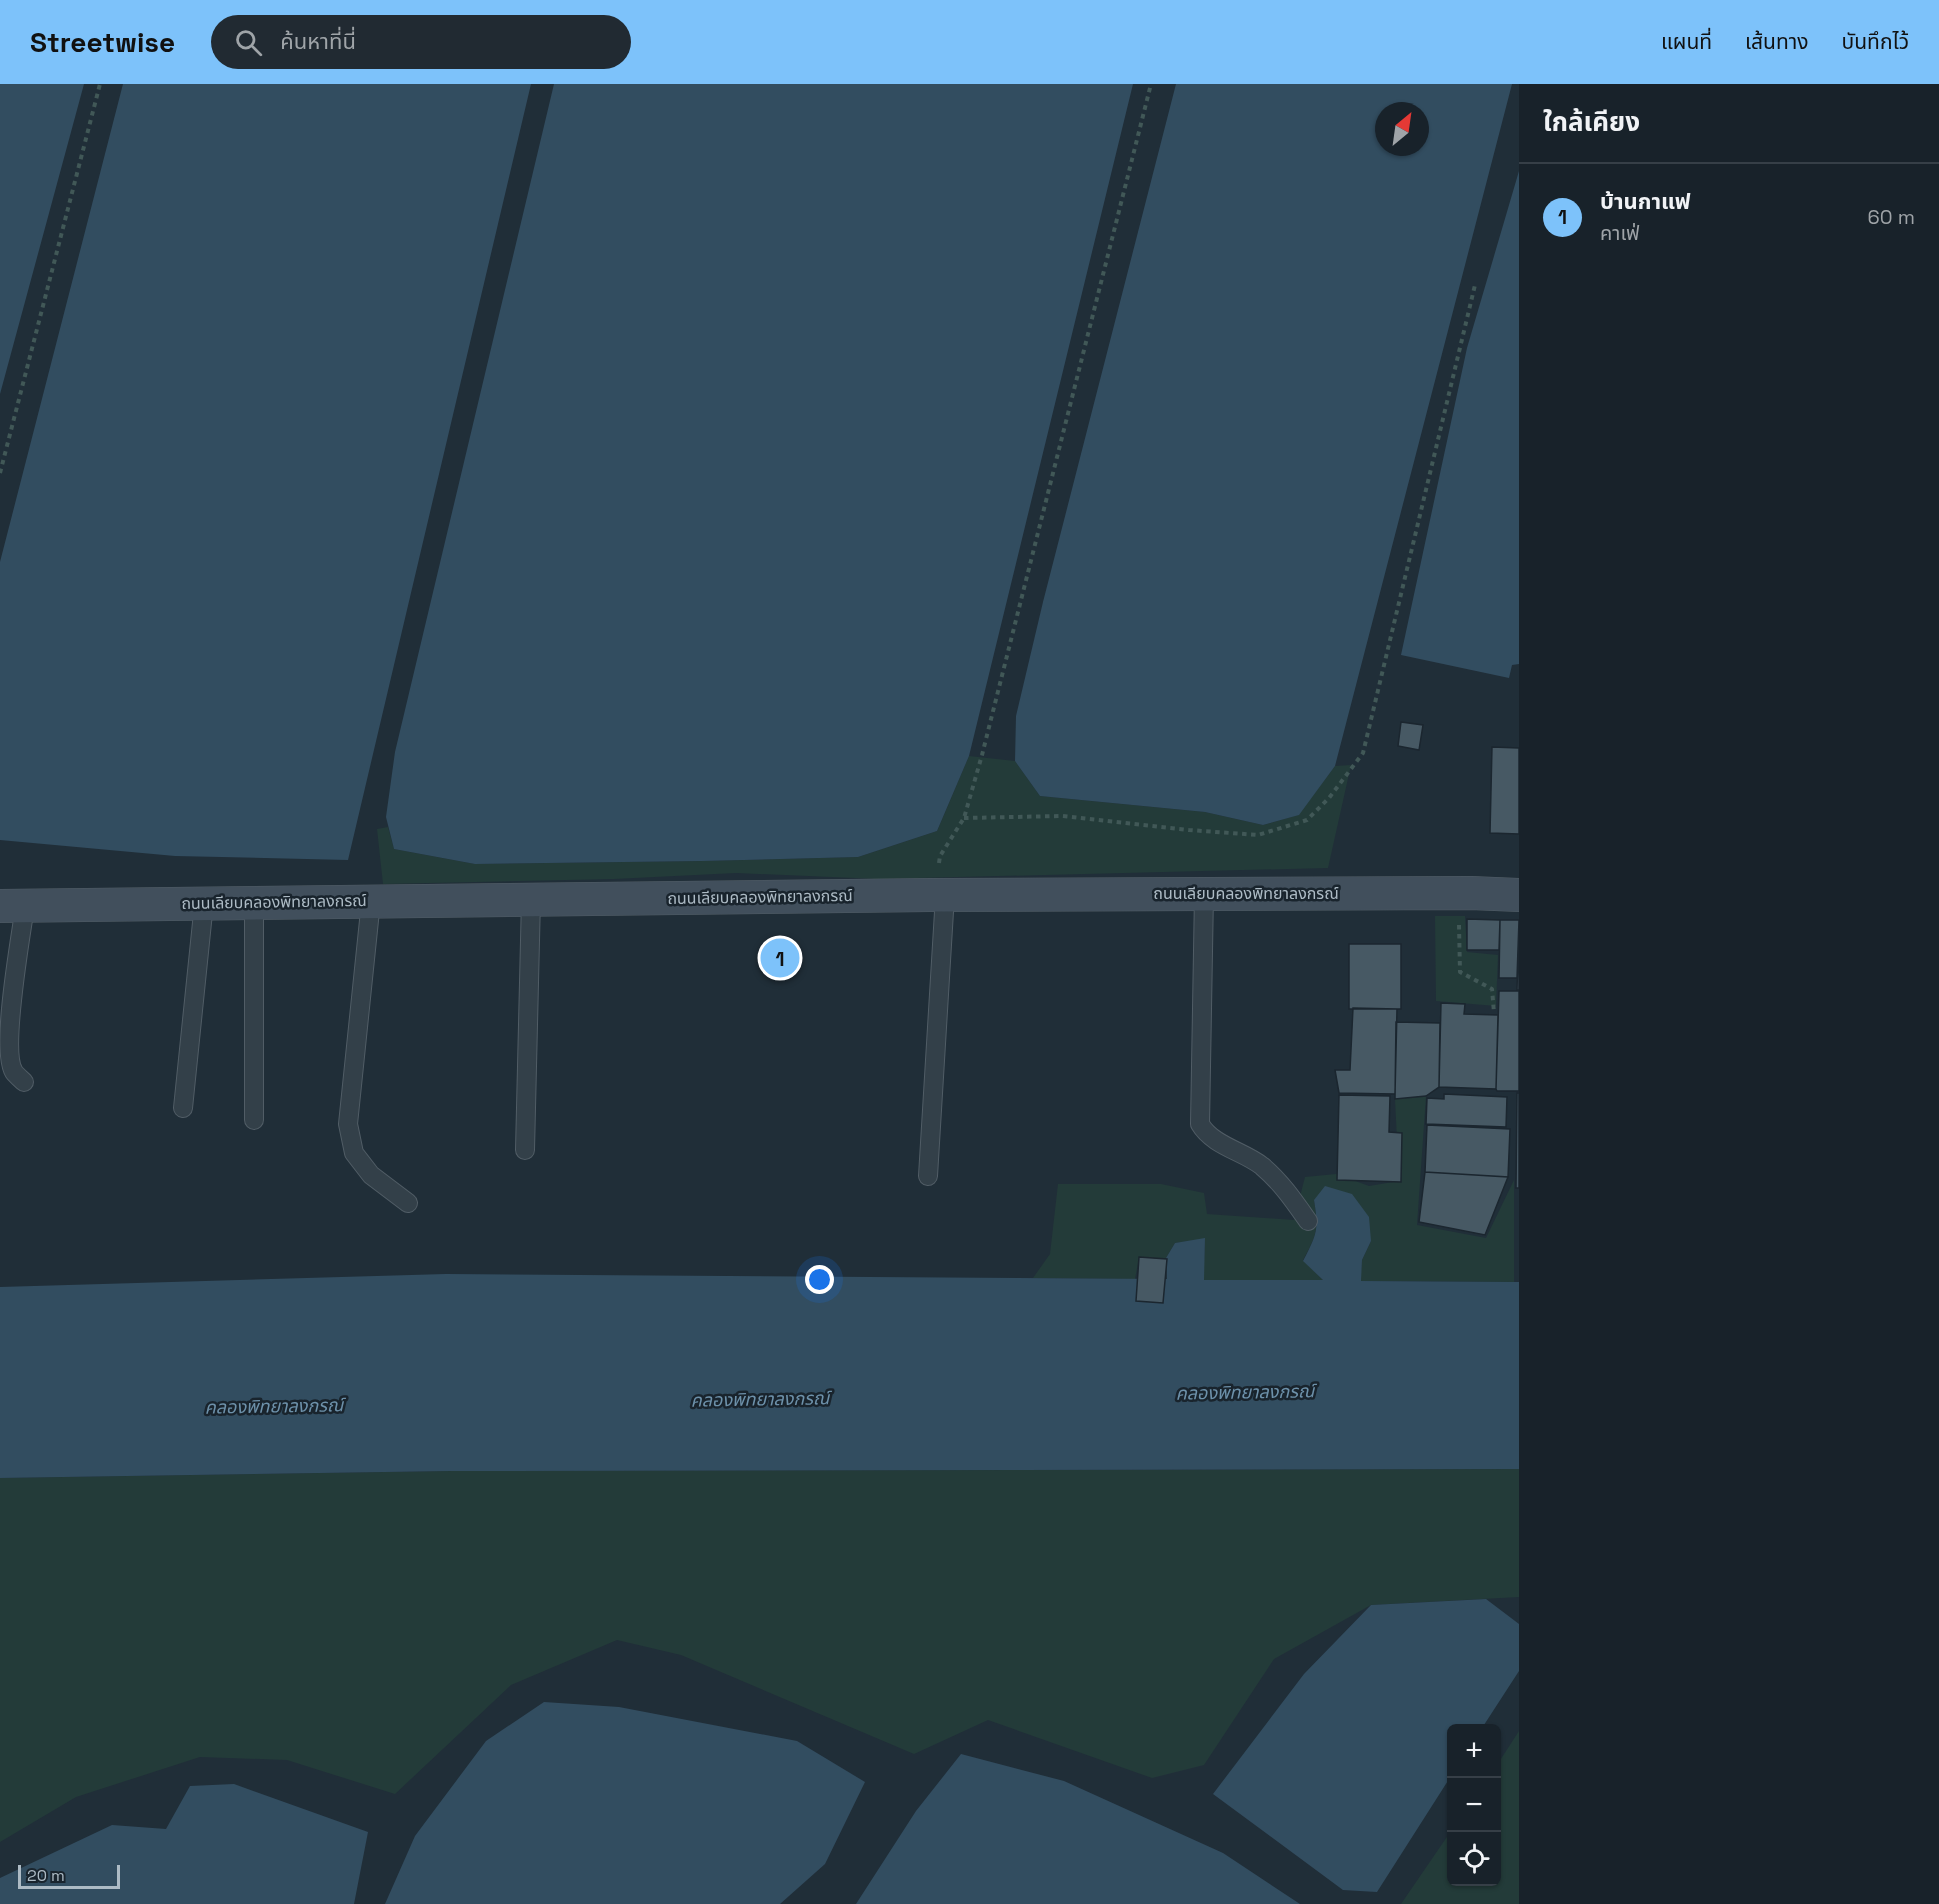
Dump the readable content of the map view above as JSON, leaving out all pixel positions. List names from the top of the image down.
{
  "streets": {
    "main road": ["ถนนเลียบคลองพิทยาลงกรณ์"]
  },
  "water": ["คลองพิทยาลงกรณ์"],
  "scale_bar": "20 m",
  "north": "top right",
  "page": {
    "header": "Streetwise",
    "search": "ค้นหาที่นี่",
    "nav": ["แผนที่", "เส้นทาง", "บันทึกไว้"],
    "heading": "ใกล้เคียง",
    "list": [
      {
        "mark": "1",
        "name": "บ้านกาแฟ",
        "note": "คาเฟ่",
        "value": "60 m"
      }
    ],
    "pins": "1",
    "map_buttons": ["+", "−"],
    "scale": "20 m"
  }
}
